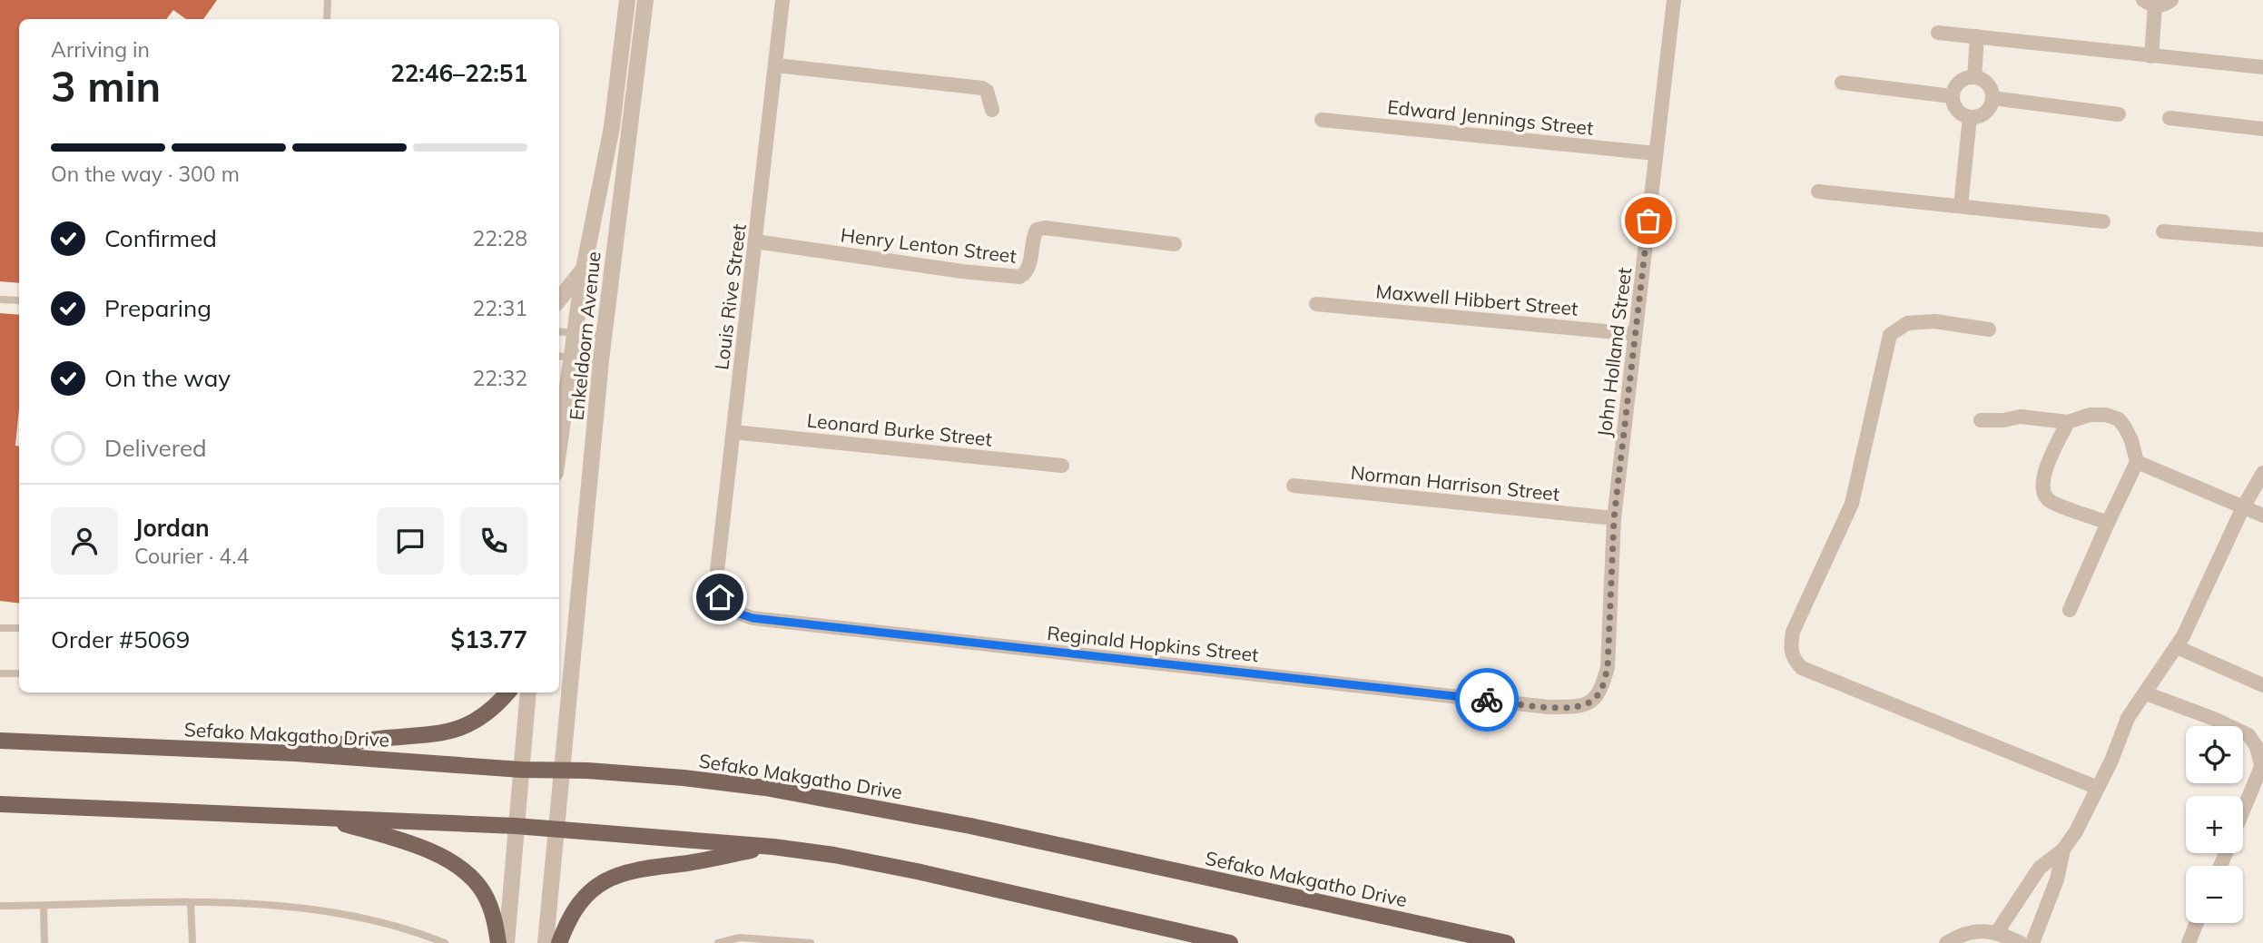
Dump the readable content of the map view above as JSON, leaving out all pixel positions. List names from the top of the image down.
{
  "streets": {
    "main road": ["Sefako Makgatho Drive"],
    "street": [
      "Edward Jennings Street",
      "Henry Lenton Street",
      "Louis Rive Street",
      "Maxwell Hibbert Street",
      "Enkeldoorn Avenue",
      "John Holland Street",
      "Leonard Burke Street",
      "Norman Harrison Street",
      "Reginald Hopkins Street"
    ]
  },
  "crossings": [
    ["Edward Jennings Street", "John Holland Street"],
    ["Henry Lenton Street", "Louis Rive Street"],
    ["Louis Rive Street", "Leonard Burke Street"],
    ["Louis Rive Street", "Reginald Hopkins Street"],
    ["Maxwell Hibbert Street", "John Holland Street"],
    ["Enkeldoorn Avenue", "Sefako Makgatho Drive"],
    ["John Holland Street", "Norman Harrison Street"],
    ["John Holland Street", "Reginald Hopkins Street"]
  ],
  "page": {
    "heading": ["3 min", "Arriving in", "22:46–22:51"],
    "panel": [
      "Jordan",
      "Courier · 4.4",
      "Order #5069",
      "$13.77"
    ],
    "bar": "On the way · 300 m",
    "list": [
      ["Confirmed", "22:28"],
      ["Preparing", "22:31"],
      ["On the way", "22:32"],
      "Delivered"
    ],
    "map_buttons": ["+", "−"]
  }
}
